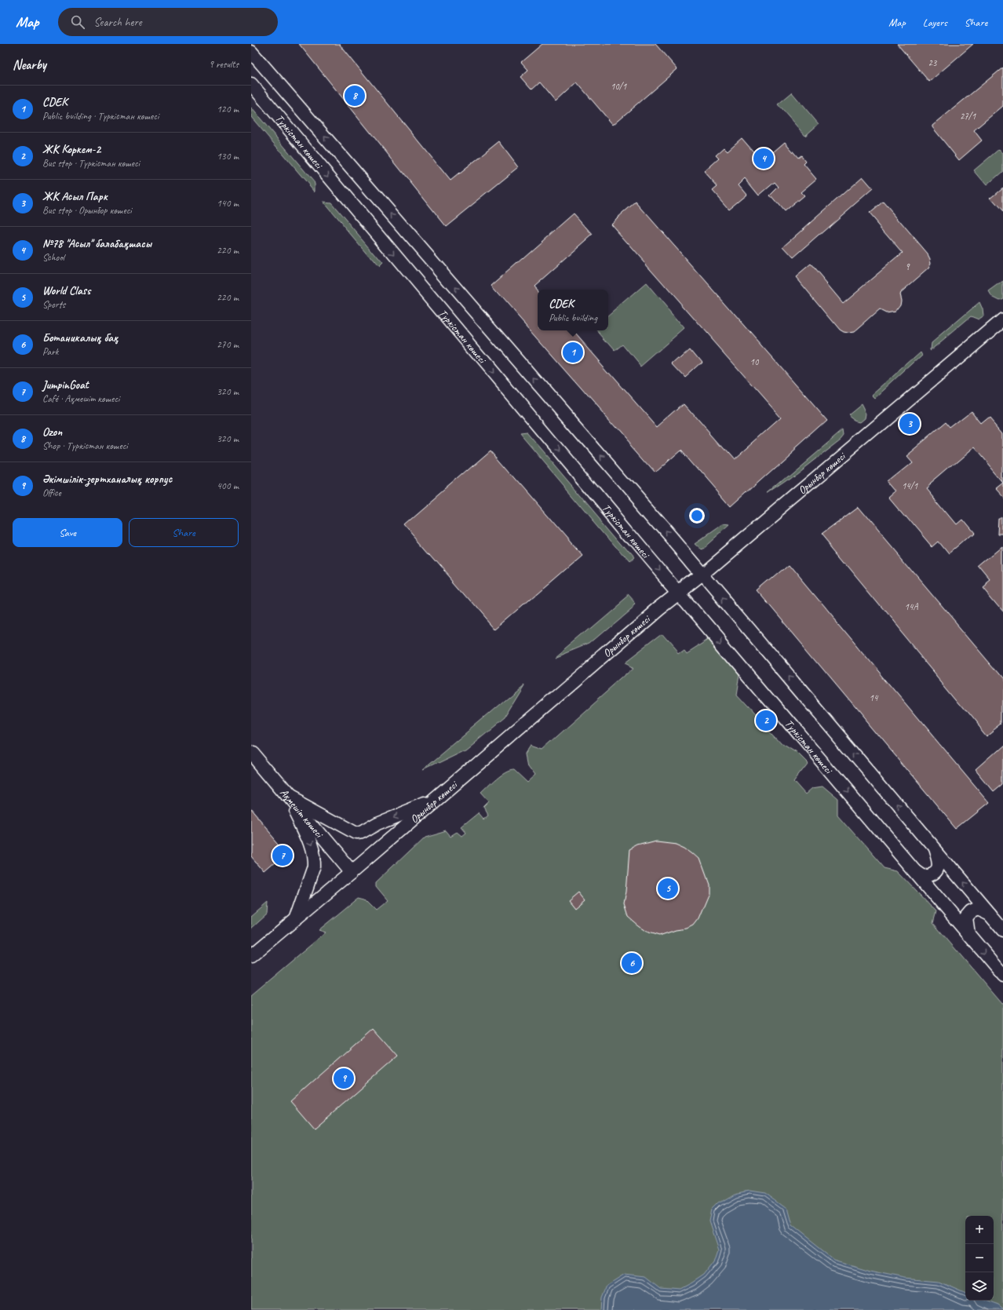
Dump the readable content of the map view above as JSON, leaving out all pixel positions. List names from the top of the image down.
{
  "streets": {
    "main road": ["Түркістан көшесі", "Орынбор көшесі", "Ақмешіт көшесі"]
  },
  "crossings": [
    ["Түркістан көшесі", "Орынбор көшесі"],
    ["Орынбор көшесі", "Ақмешіт көшесі"]
  ],
  "house_numbers": [
    "23",
    "10/1",
    "27/1",
    "9",
    "10",
    "14/1",
    "14А",
    "14"
  ],
  "page": {
    "header": "Map",
    "search": "Search here",
    "nav": ["Map", "Layers", "Share"],
    "heading": ["Nearby", "9 results"],
    "pins": [
      "8",
      "4",
      "1",
      "3",
      "2",
      "7",
      "5",
      "6",
      "9"
    ],
    "list": [
      {
        "mark": "1",
        "name": "CDEK",
        "note": "Public building · Түркістан көшесі",
        "value": "120 m"
      },
      {
        "mark": "2",
        "name": "ЖК Коркем-2",
        "note": "Bus stop · Түркістан көшесі",
        "value": "130 m"
      },
      {
        "mark": "3",
        "name": "ЖК Асыл Парк",
        "note": "Bus stop · Орынбор көшесі",
        "value": "140 m"
      },
      {
        "mark": "4",
        "name": "№78 \"Асыл\" балабақшасы",
        "note": "School",
        "value": "220 m"
      },
      {
        "mark": "5",
        "name": "World Class",
        "note": "Sports",
        "value": "220 m"
      },
      {
        "mark": "6",
        "name": "Ботаникалық бақ",
        "note": "Park",
        "value": "270 m"
      },
      {
        "mark": "7",
        "name": "JumpinGoat",
        "note": "Café · Ақмешіт көшесі",
        "value": "320 m"
      },
      {
        "mark": "8",
        "name": "Ozon",
        "note": "Shop · Түркістан көшесі",
        "value": "320 m"
      },
      {
        "mark": "9",
        "name": "Әкімшілік-зертханалық корпус",
        "note": "Office",
        "value": "400 m"
      }
    ],
    "popup": ["CDEK", "Public building"],
    "buttons": ["Save", "Share"],
    "map_buttons": ["+", "−"]
  }
}
